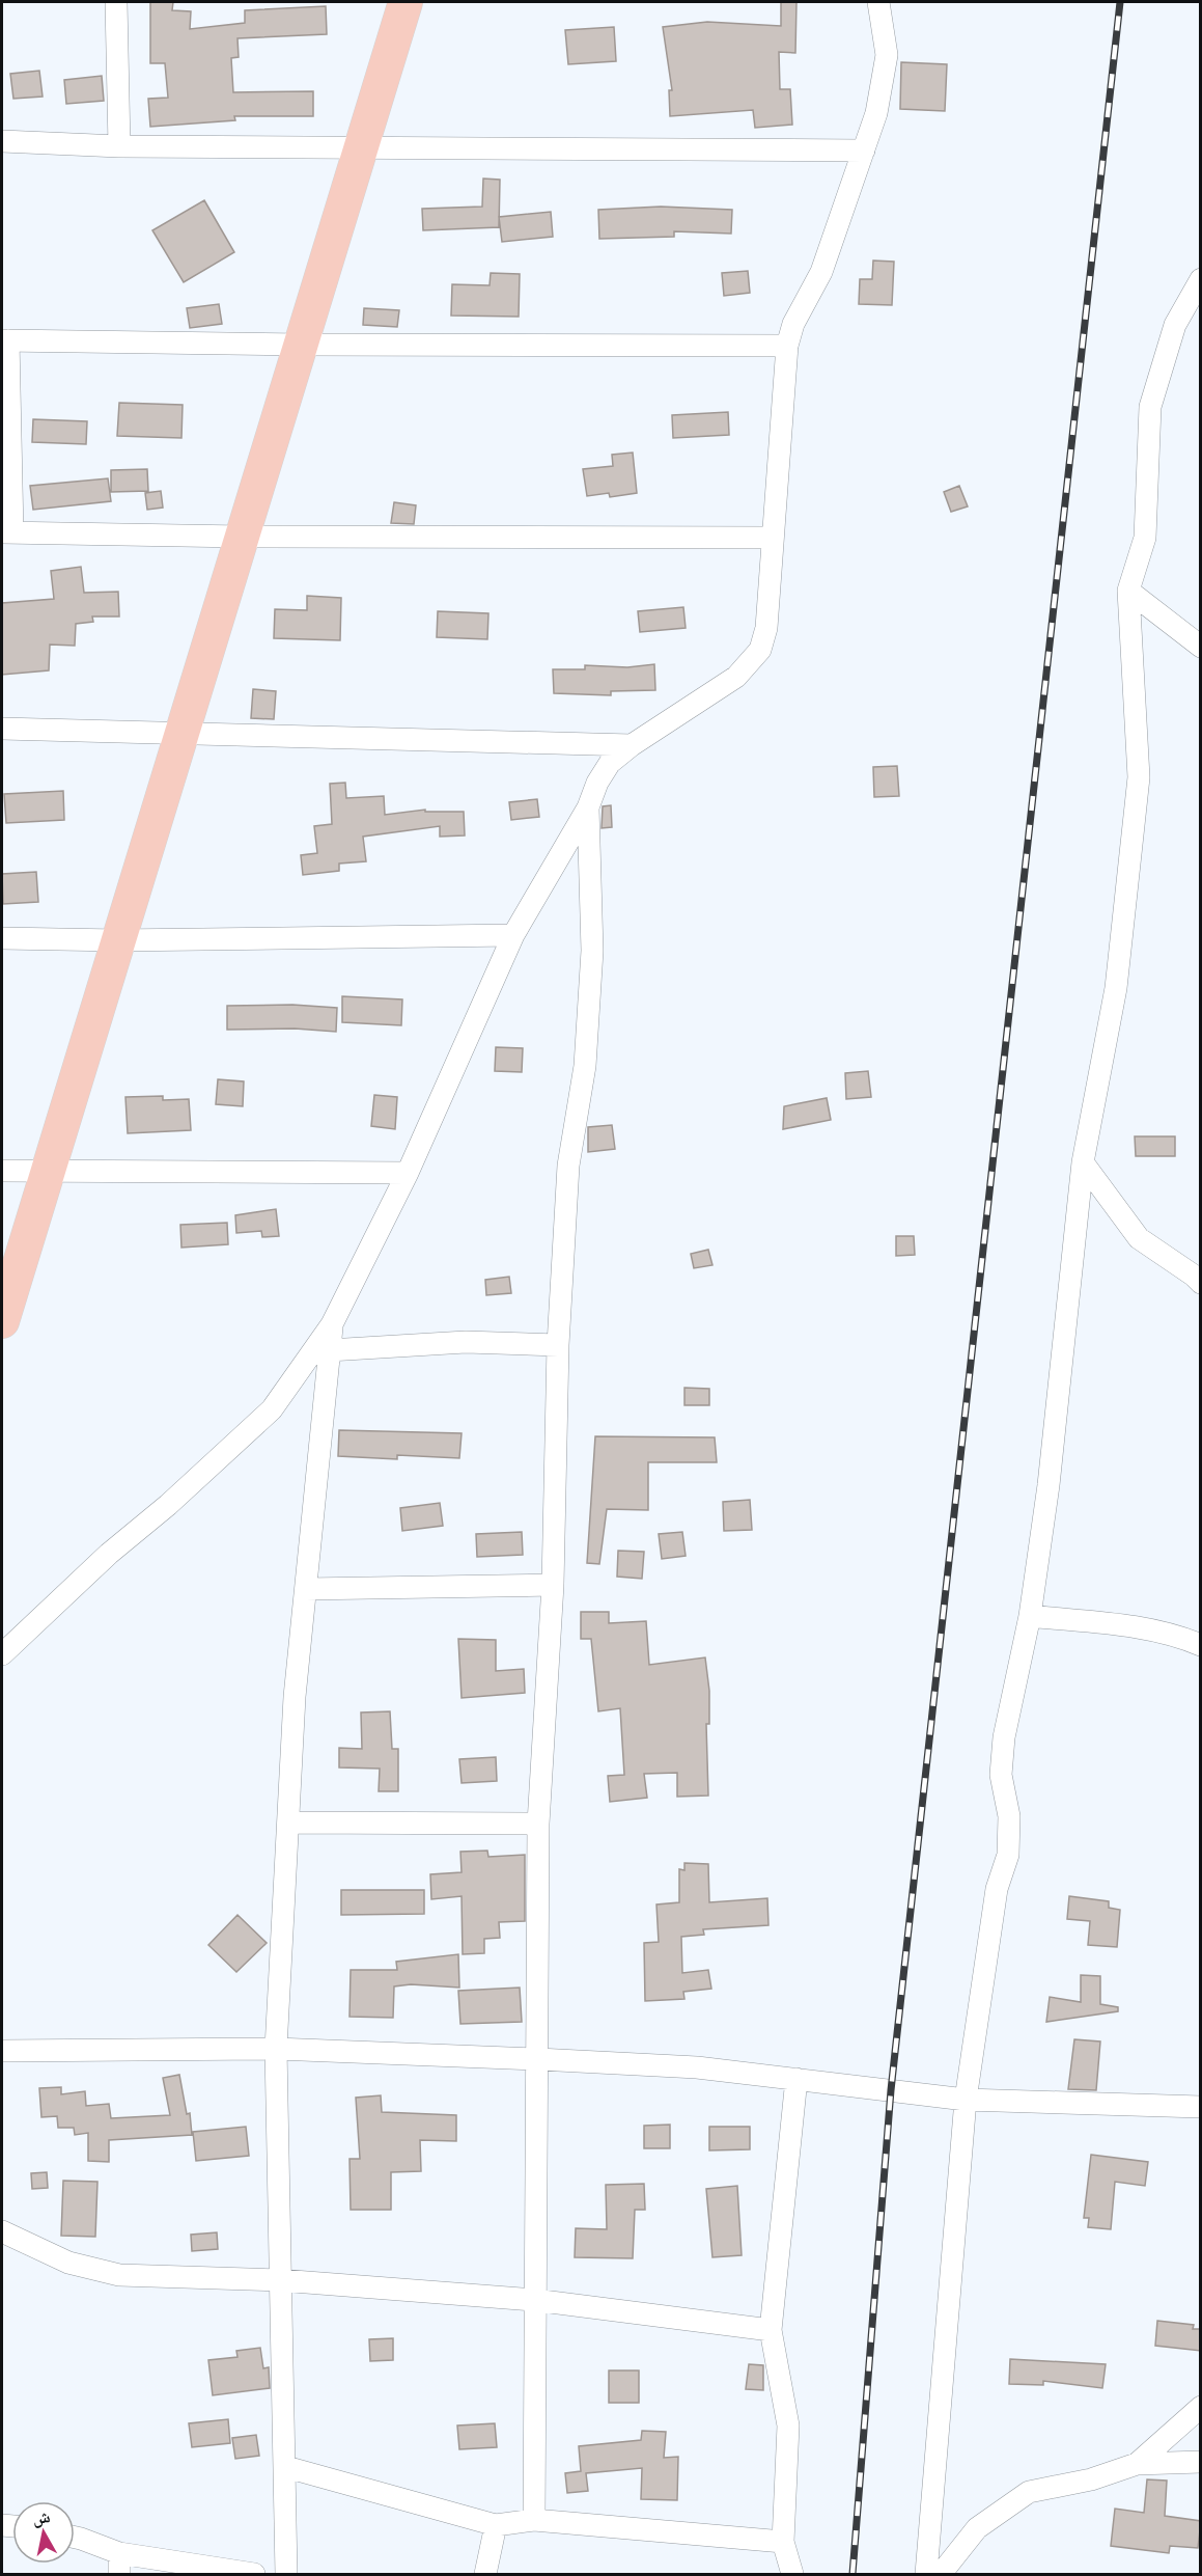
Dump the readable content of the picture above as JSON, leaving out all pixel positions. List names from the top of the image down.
{
  "north": "top"
}
